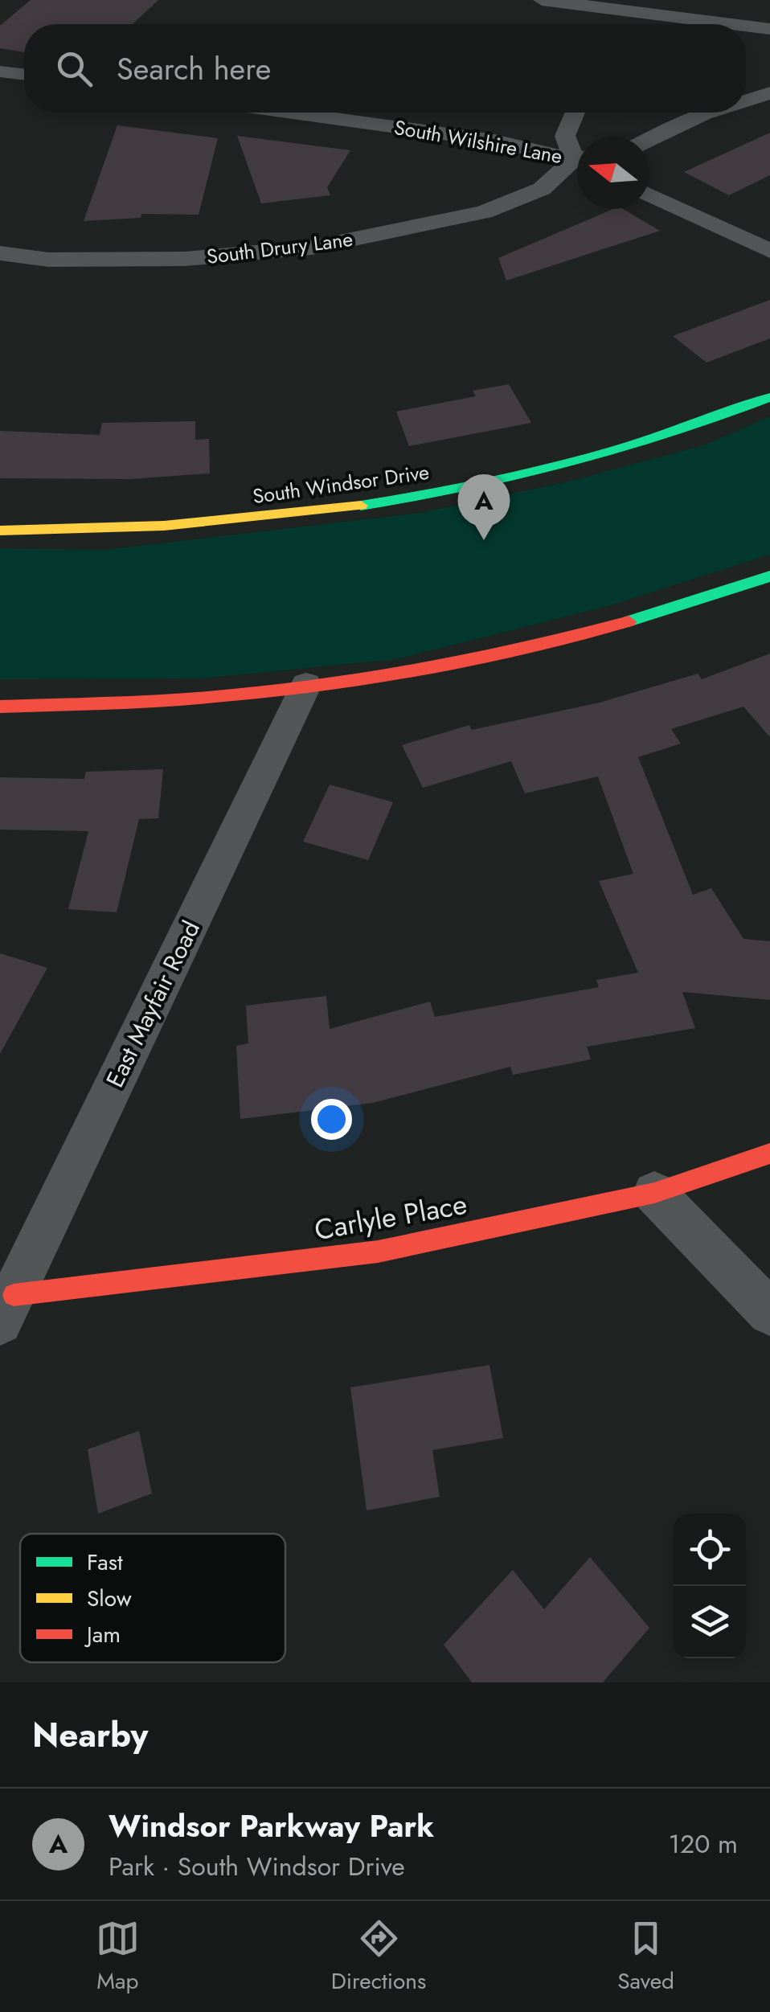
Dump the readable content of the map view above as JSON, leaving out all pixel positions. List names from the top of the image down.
{
  "streets": {
    "street": [
      "South Wilshire Lane",
      "South Drury Lane",
      "South Windsor Drive",
      "East Mayfair Road",
      "Carlyle Place"
    ]
  },
  "crossings": [
    ["East Mayfair Road", "Carlyle Place"]
  ],
  "legend": ["Fast", "Slow", "Jam"],
  "north": "left",
  "page": {
    "search": "Search here",
    "pins": "A",
    "heading": "Nearby",
    "list": [
      {
        "mark": "A",
        "name": "Windsor Parkway Park",
        "note": "Park · South Windsor Drive",
        "value": "120 m"
      }
    ],
    "nav": ["Map", "Directions", "Saved"]
  }
}
